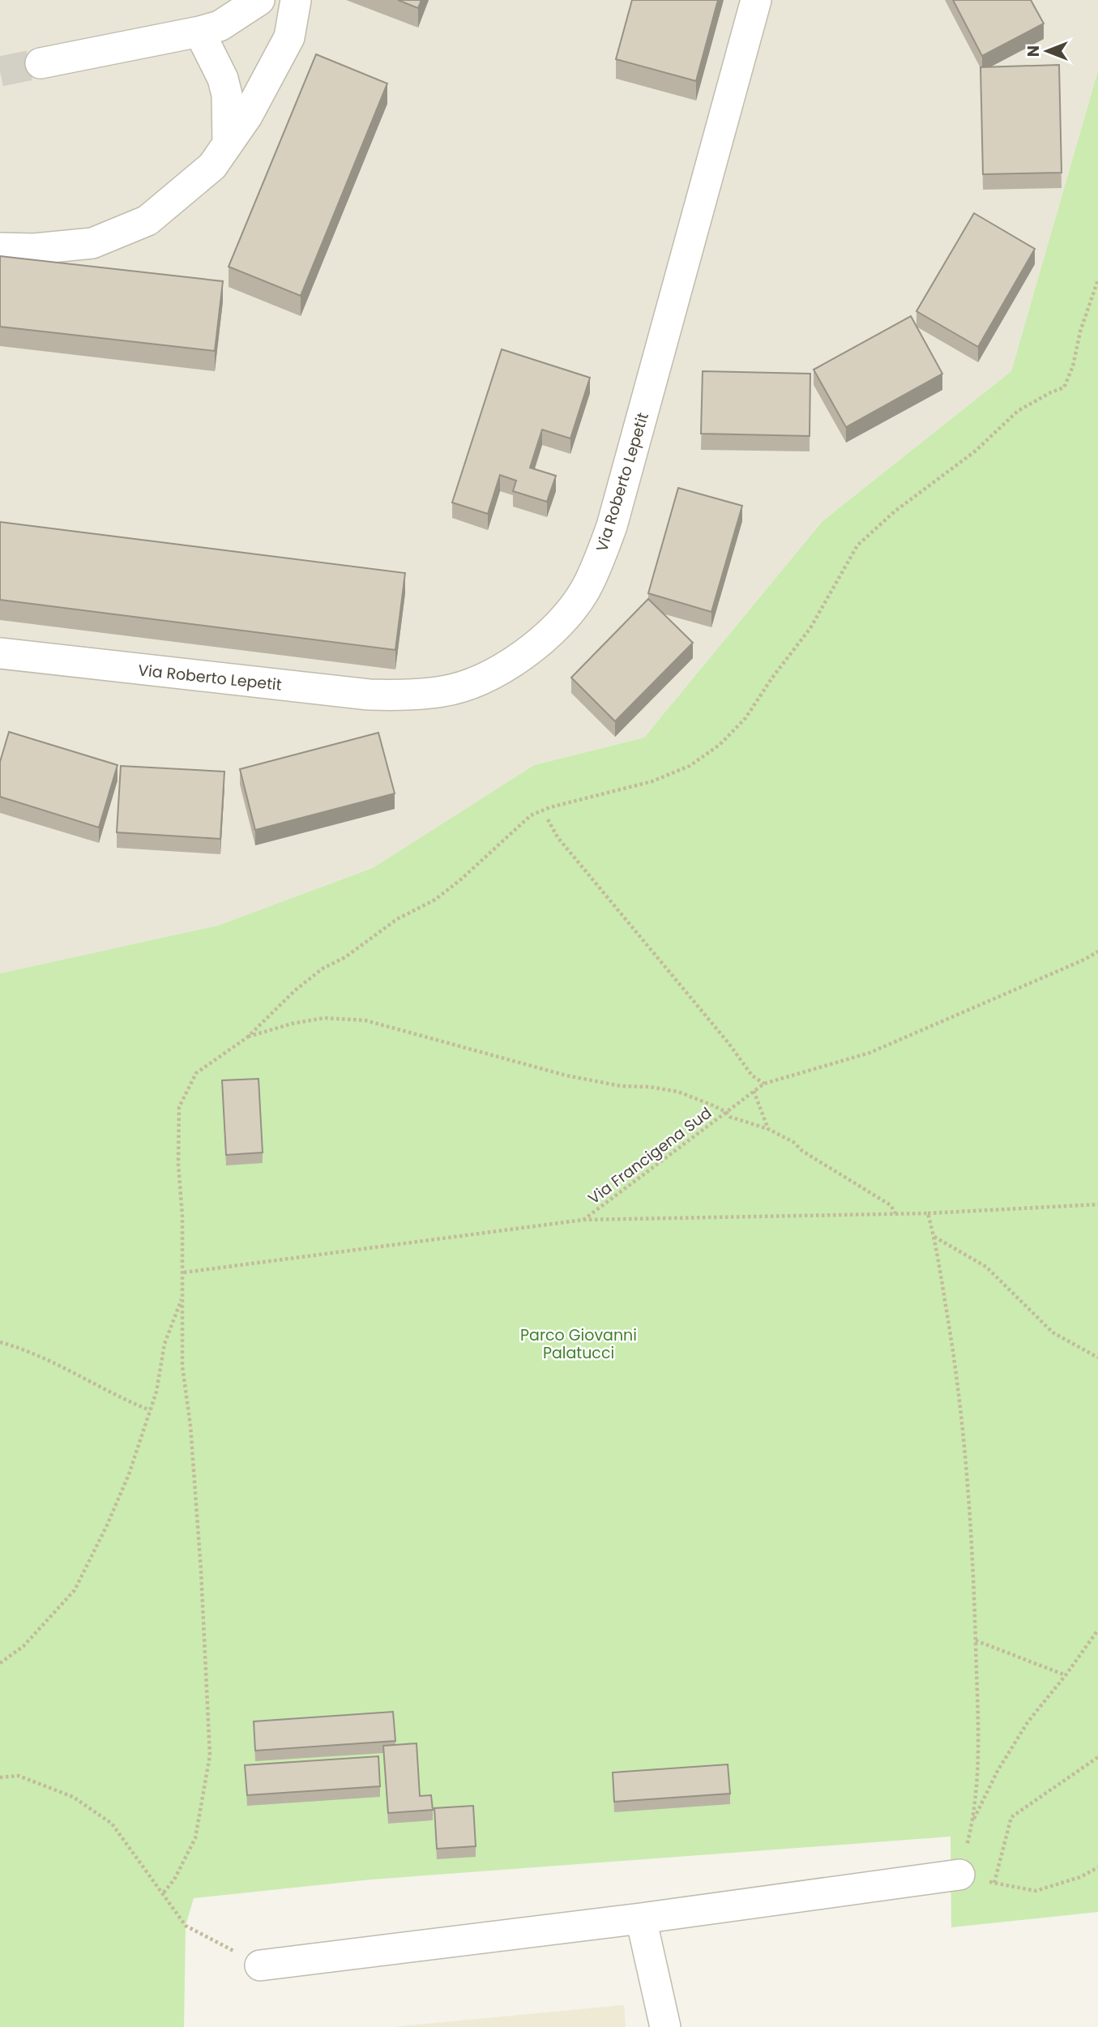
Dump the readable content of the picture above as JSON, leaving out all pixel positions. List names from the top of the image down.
{
  "streets": {
    "street": ["Via Roberto Lepetit"],
    "path": ["Via Francigena Sud"]
  },
  "parks": ["Parco Giovanni Palatucci"],
  "north": "left"
}
